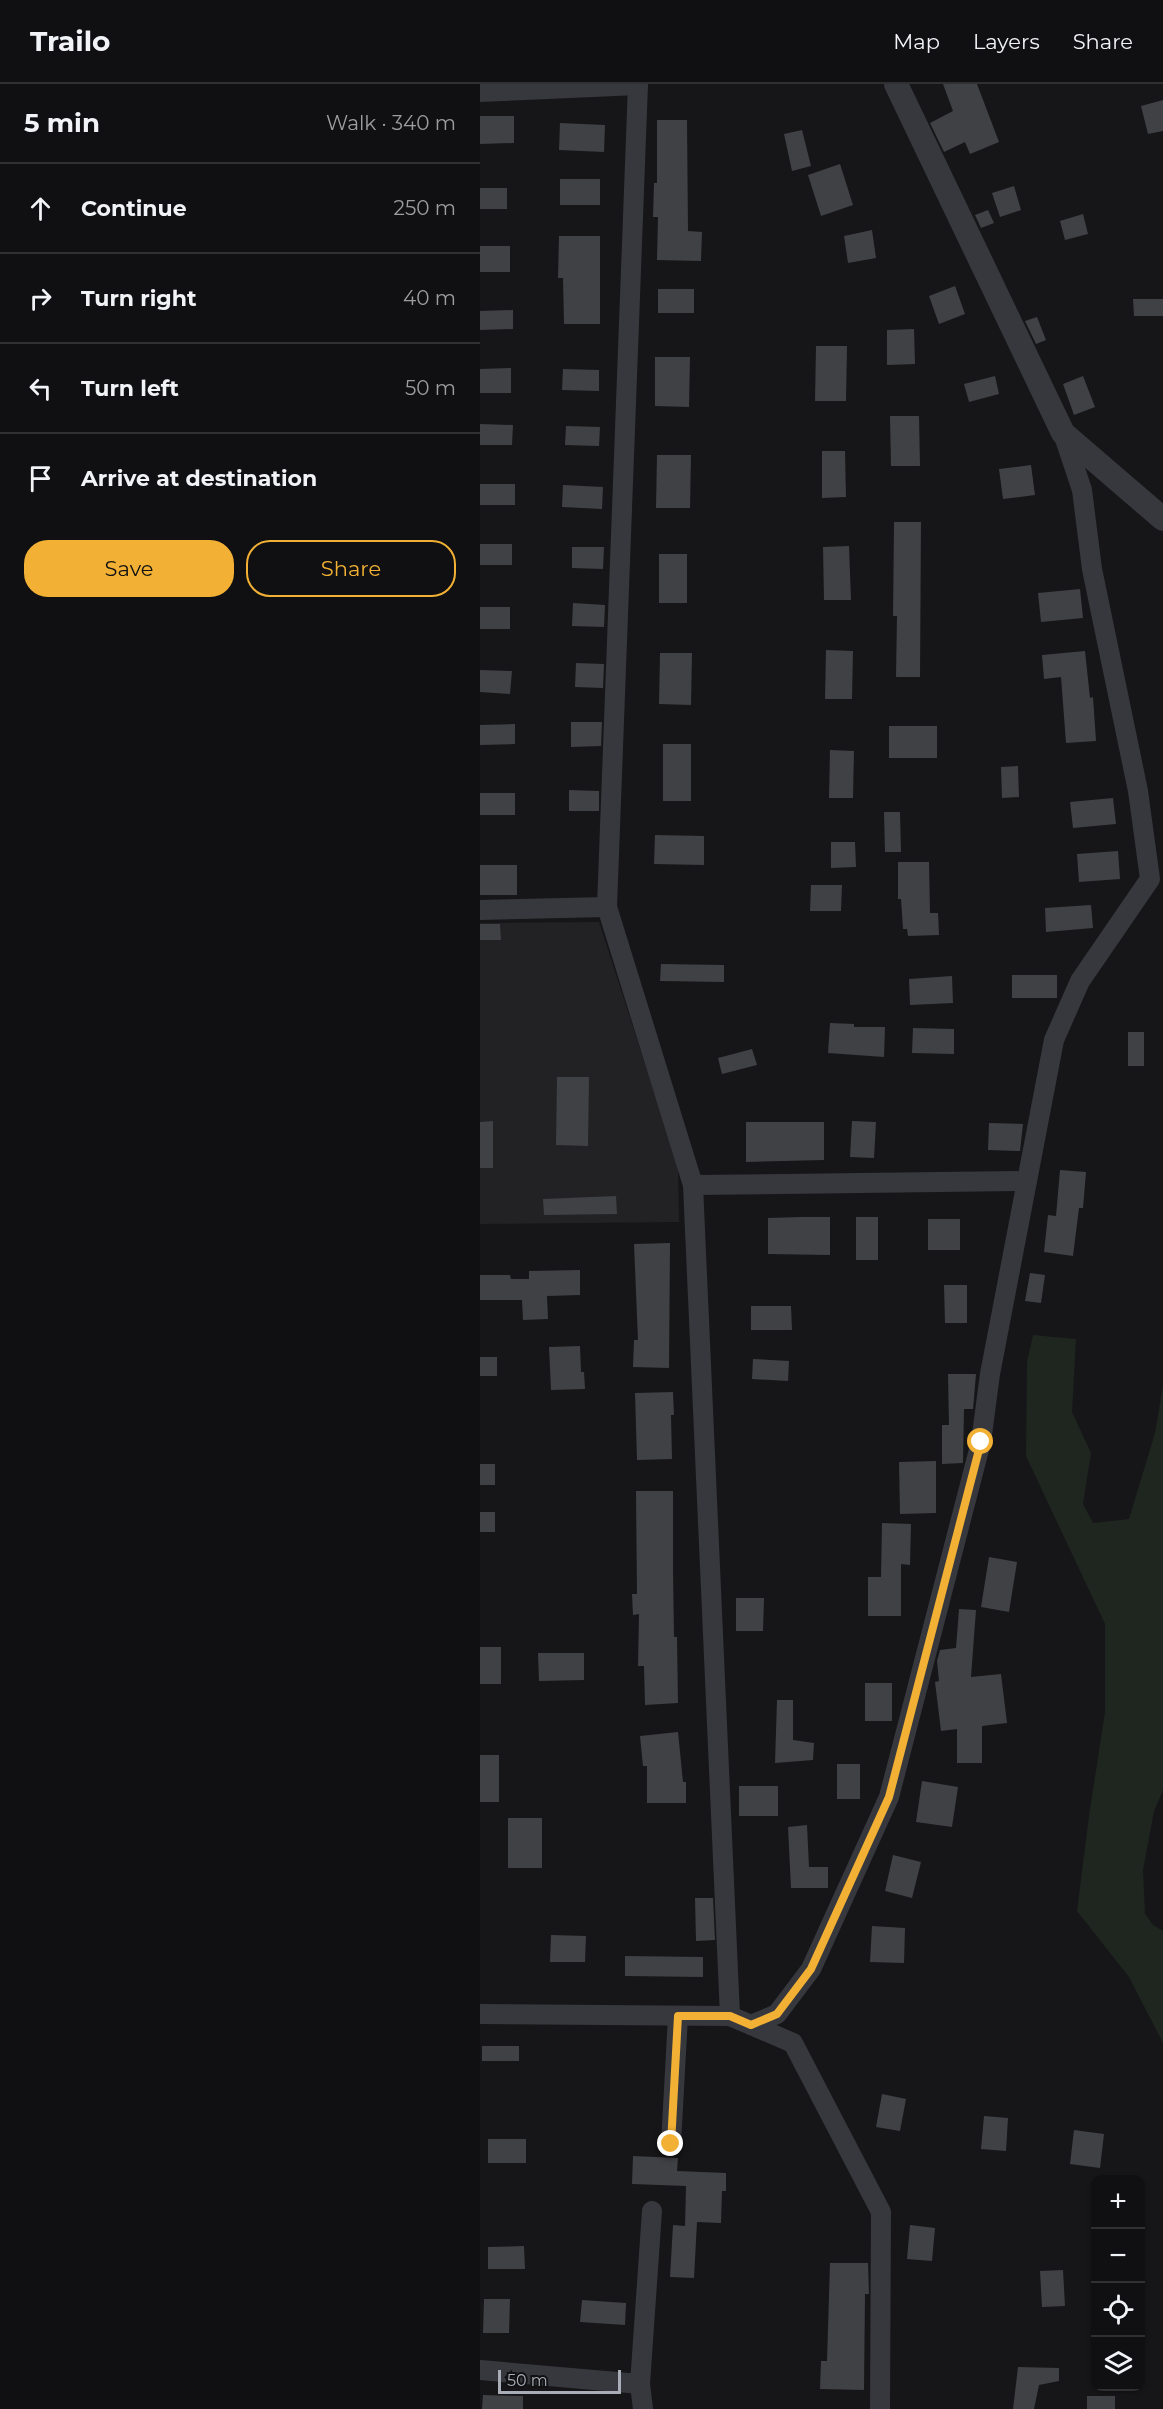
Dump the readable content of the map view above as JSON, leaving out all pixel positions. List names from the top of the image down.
{
  "scale_bar": "50 m",
  "page": {
    "header": "Trailo",
    "nav": ["Map", "Layers", "Share"],
    "heading": ["5 min", "Walk · 340 m"],
    "list": [
      ["Continue", "250 m"],
      ["Turn right", "40 m"],
      ["Turn left", "50 m"],
      "Arrive at destination"
    ],
    "buttons": ["Save", "Share"],
    "map_buttons": ["+", "−"],
    "scale": "50 m"
  }
}
